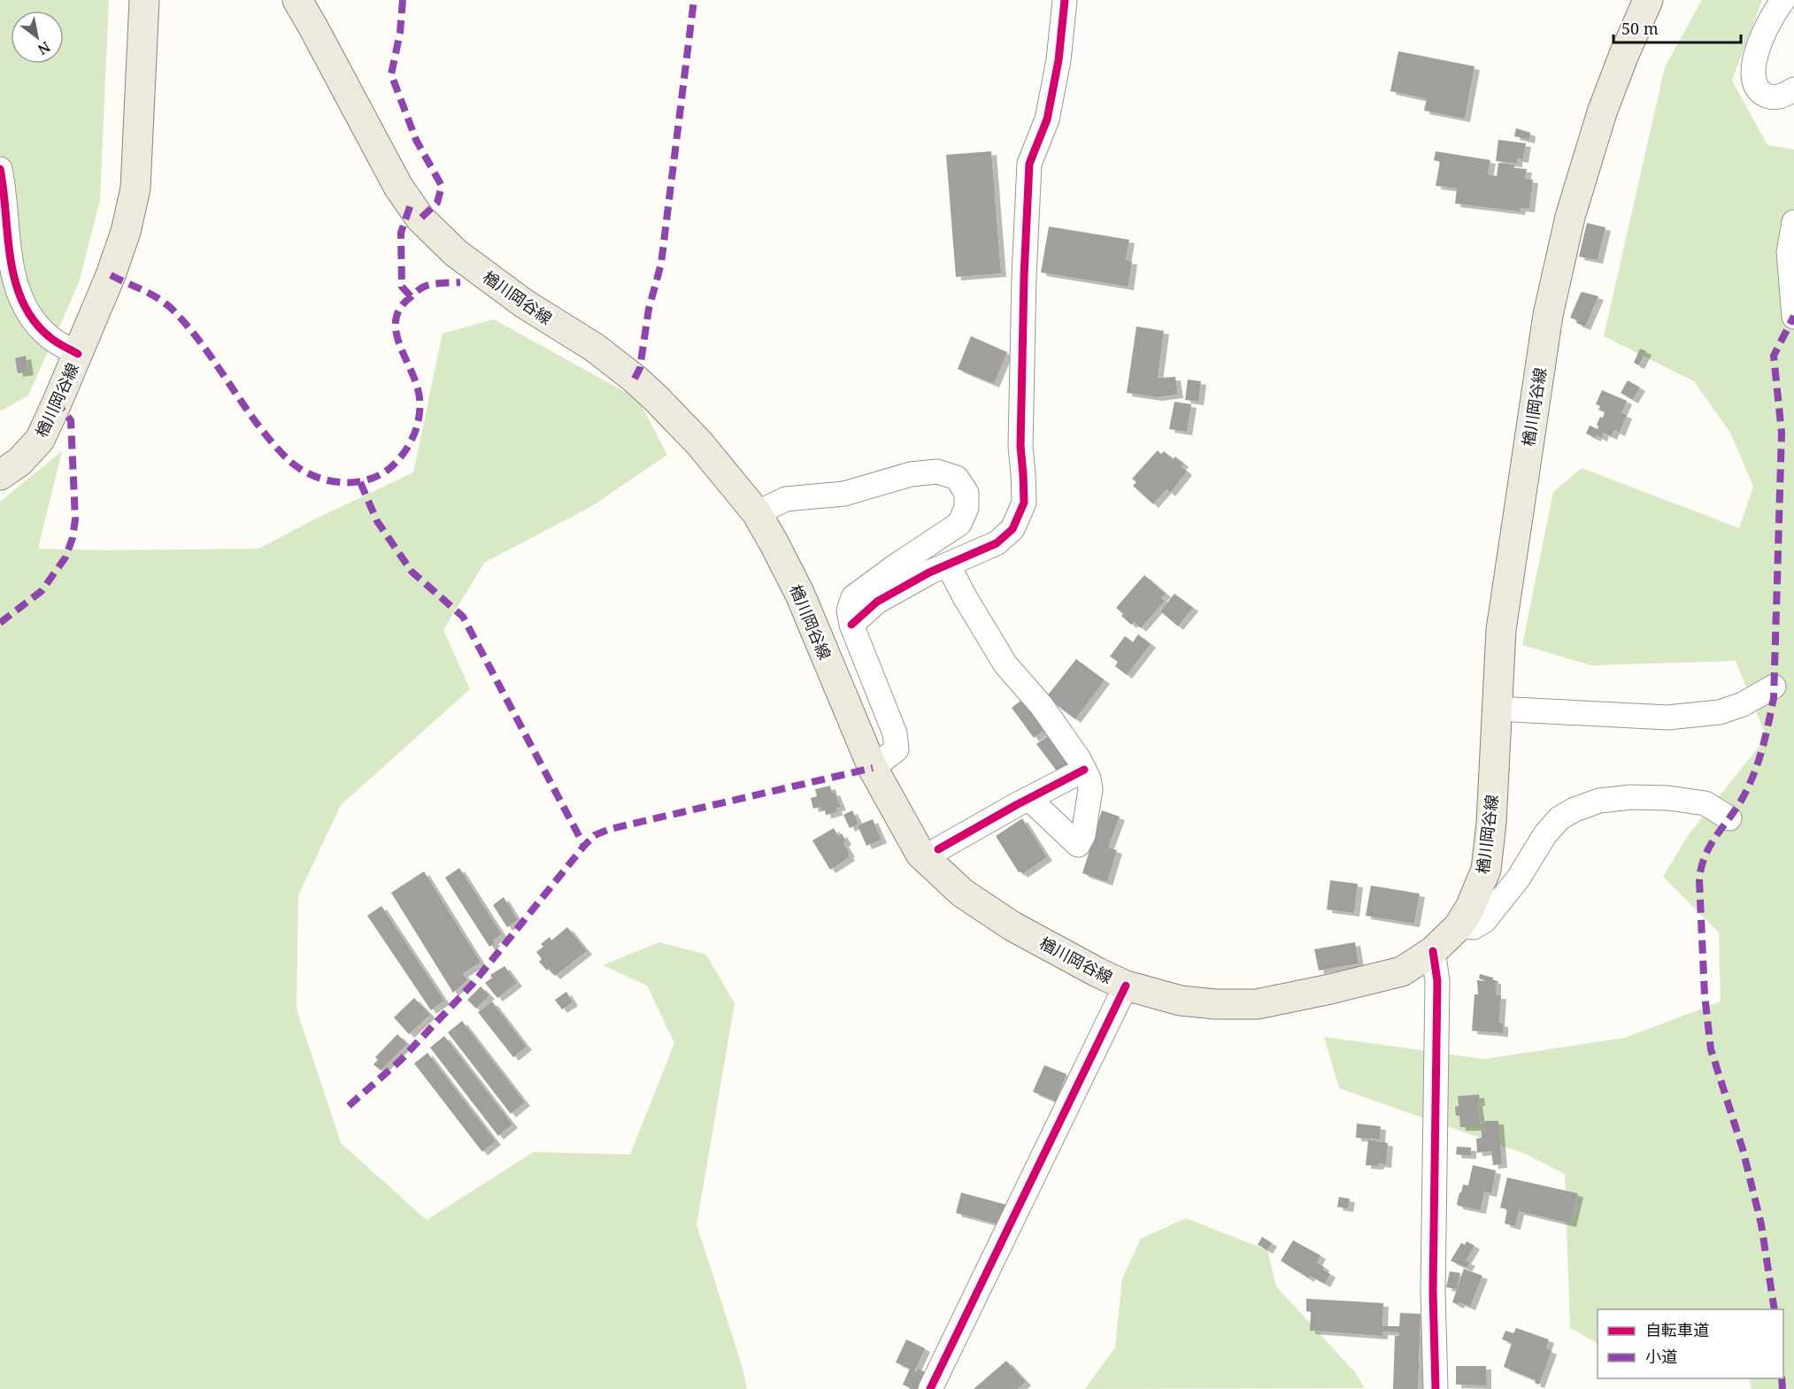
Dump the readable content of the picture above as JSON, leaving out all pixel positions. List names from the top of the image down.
{
  "streets": {
    "main road": ["楢川岡谷線"]
  },
  "legend": ["自転車道", "小道"],
  "scale_bar": "50 m",
  "north": "bottom right"
}
